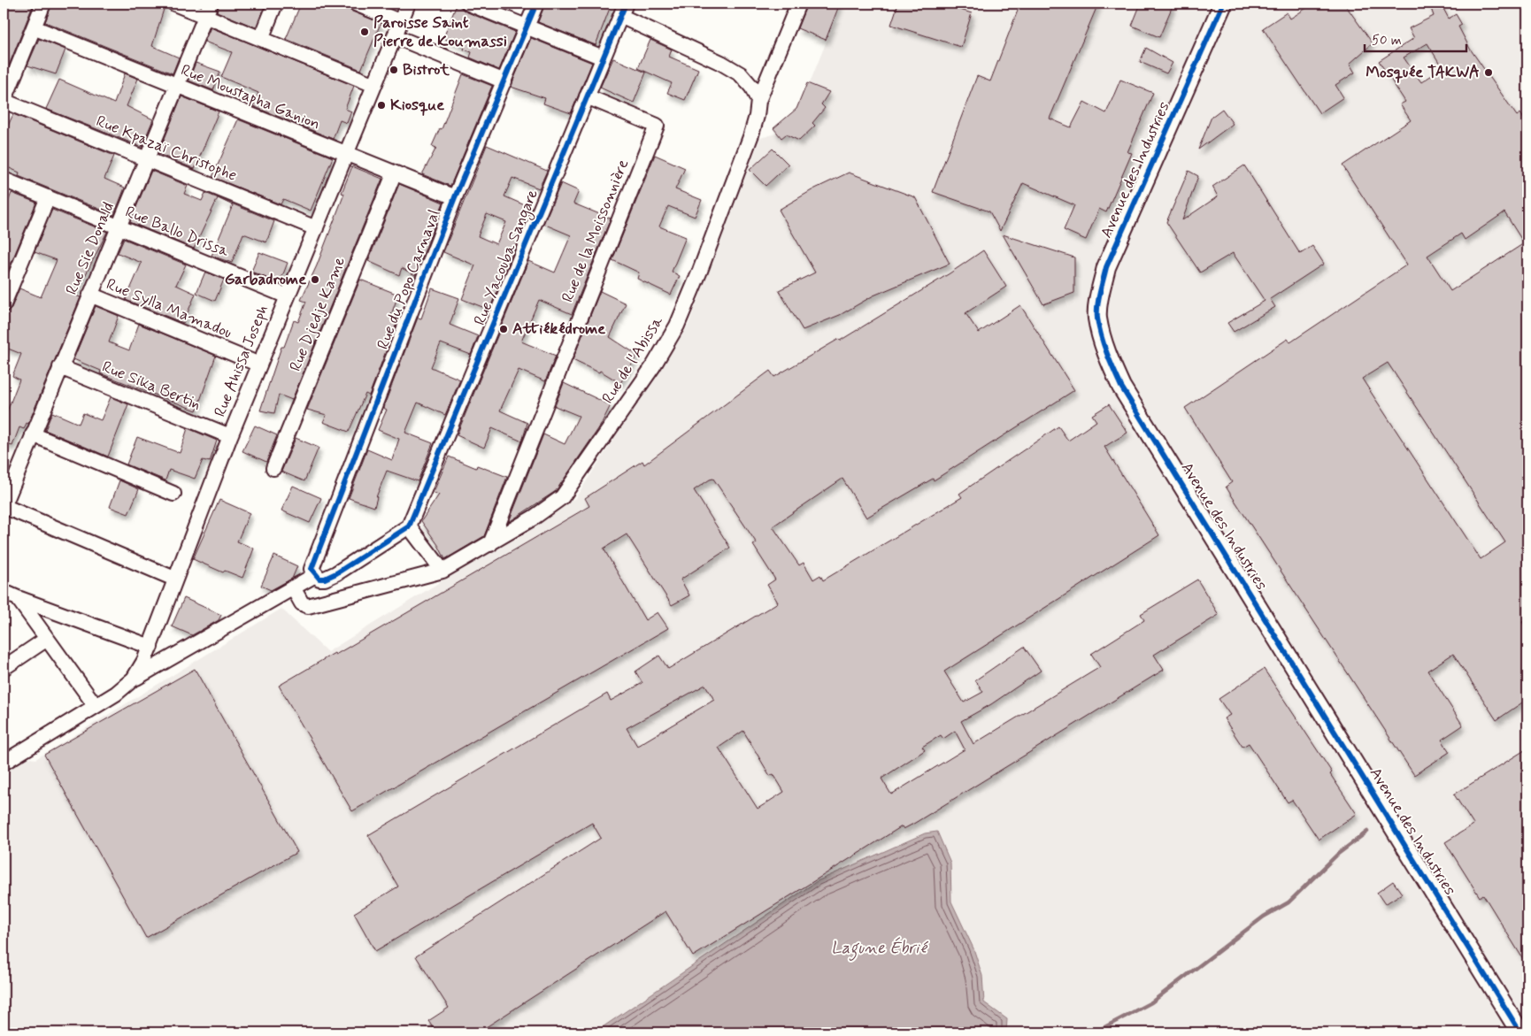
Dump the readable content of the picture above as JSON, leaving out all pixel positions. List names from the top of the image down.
{
  "streets": {
    "street": [
      "Rue Moustapha Ganion",
      "Rue Kpazaï Christophe",
      "Avenue des Industries",
      "Rue de la Moissonnière",
      "Rue Ballo Drissa",
      "Rue Sie Donald",
      "Rue Yacouba Sangare",
      "Rue du Popo Carnaval",
      "Rue Sylla Mamadou",
      "Rue Djedje Kame",
      "Rue de l'Abissa",
      "Rue Ahissa Joseph",
      "Rue Sika Bertin"
    ]
  },
  "crossings": [
    ["Rue Moustapha Ganion", "Rue Sie Donald"],
    ["Rue Moustapha Ganion", "Rue du Popo Carnaval"],
    ["Rue Moustapha Ganion", "Rue Djedje Kame"],
    ["Rue Moustapha Ganion", "Rue Ahissa Joseph"],
    ["Rue Kpazaï Christophe", "Rue Sie Donald"],
    ["Rue Kpazaï Christophe", "Rue Ahissa Joseph"],
    ["Rue de la Moissonnière", "Rue Yacouba Sangare"],
    ["Rue de la Moissonnière", "Rue de l'Abissa"],
    ["Rue Ballo Drissa", "Rue Sie Donald"],
    ["Rue Ballo Drissa", "Rue Ahissa Joseph"],
    ["Rue Sie Donald", "Rue Sylla Mamadou"],
    ["Rue Sie Donald", "Rue Sika Bertin"],
    ["Rue Sylla Mamadou", "Rue Ahissa Joseph"],
    ["Rue Ahissa Joseph", "Rue Sika Bertin"]
  ],
  "water": ["Lagune Ébrié"],
  "places": [
    "Paroisse Saint Pierre de Koumassi",
    "Bistrot",
    "Mosquée TAKWA",
    "Kiosque",
    "Garbadrome",
    "Attiékédrome"
  ],
  "scale_bar": "50 m"
}
